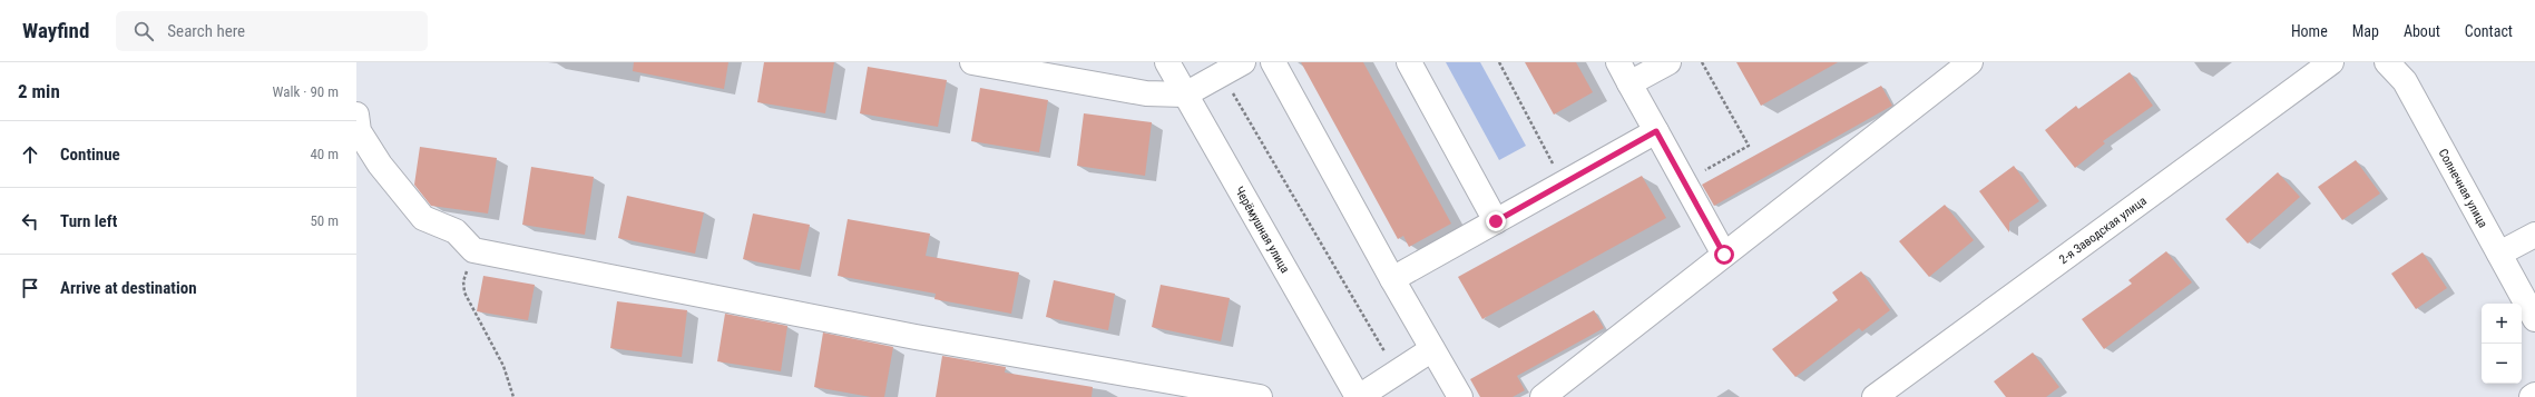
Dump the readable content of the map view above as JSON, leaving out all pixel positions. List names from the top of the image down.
{
  "streets": {
    "street": ["Солнечная улица", "2-я Заводская улица", "Черёмушная улица"]
  },
  "page": {
    "header": "Wayfind",
    "search": "Search here",
    "nav": [
      "Home",
      "Map",
      "About",
      "Contact"
    ],
    "heading": ["2 min", "Walk · 90 m"],
    "list": [
      ["Continue", "40 m"],
      ["Turn left", "50 m"],
      "Arrive at destination"
    ],
    "map_buttons": ["+", "−"]
  }
}
